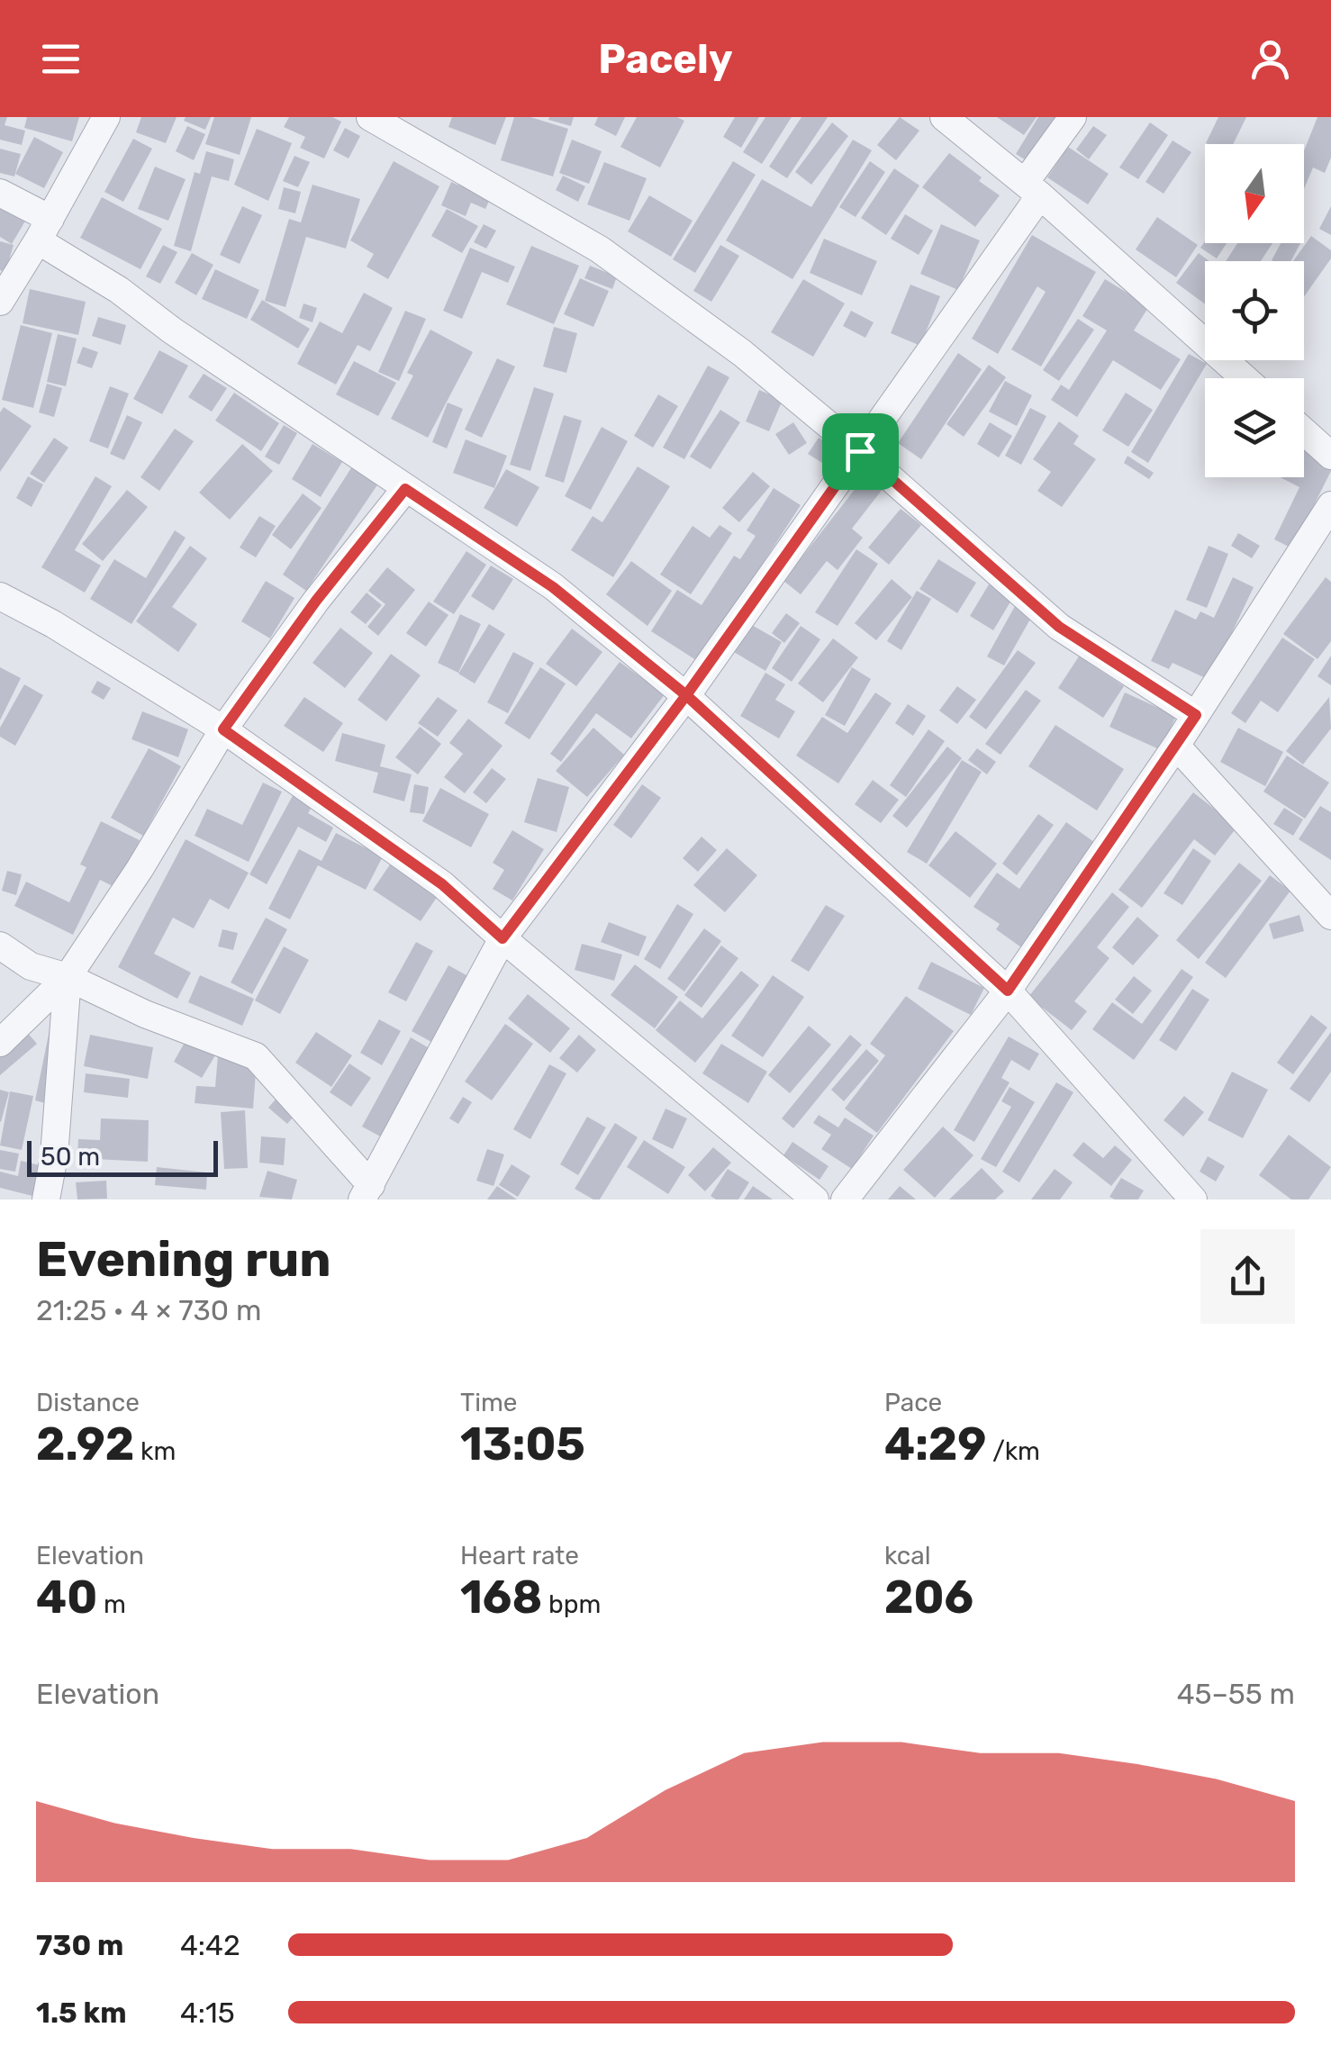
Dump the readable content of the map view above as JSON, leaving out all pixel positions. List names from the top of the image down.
{
  "scale_bar": "50 m",
  "north": "bottom",
  "page": {
    "header": "Pacely",
    "scale": "50 m",
    "heading": ["Evening run", "21:25 · 4 × 730 m"],
    "stats": [
      ["Distance", "2.92 km"],
      ["Time", "13:05"],
      ["Pace", "4:29 /km"],
      ["Elevation", "40 m"],
      ["Heart rate", "168 bpm"],
      ["kcal", "206"]
    ],
    "chart": ["Elevation", "45–55 m"],
    "list": [
      {
        "name": "730 m",
        "note": "4:42"
      },
      {
        "name": "1.5 km",
        "note": "4:15"
      }
    ]
  }
}
